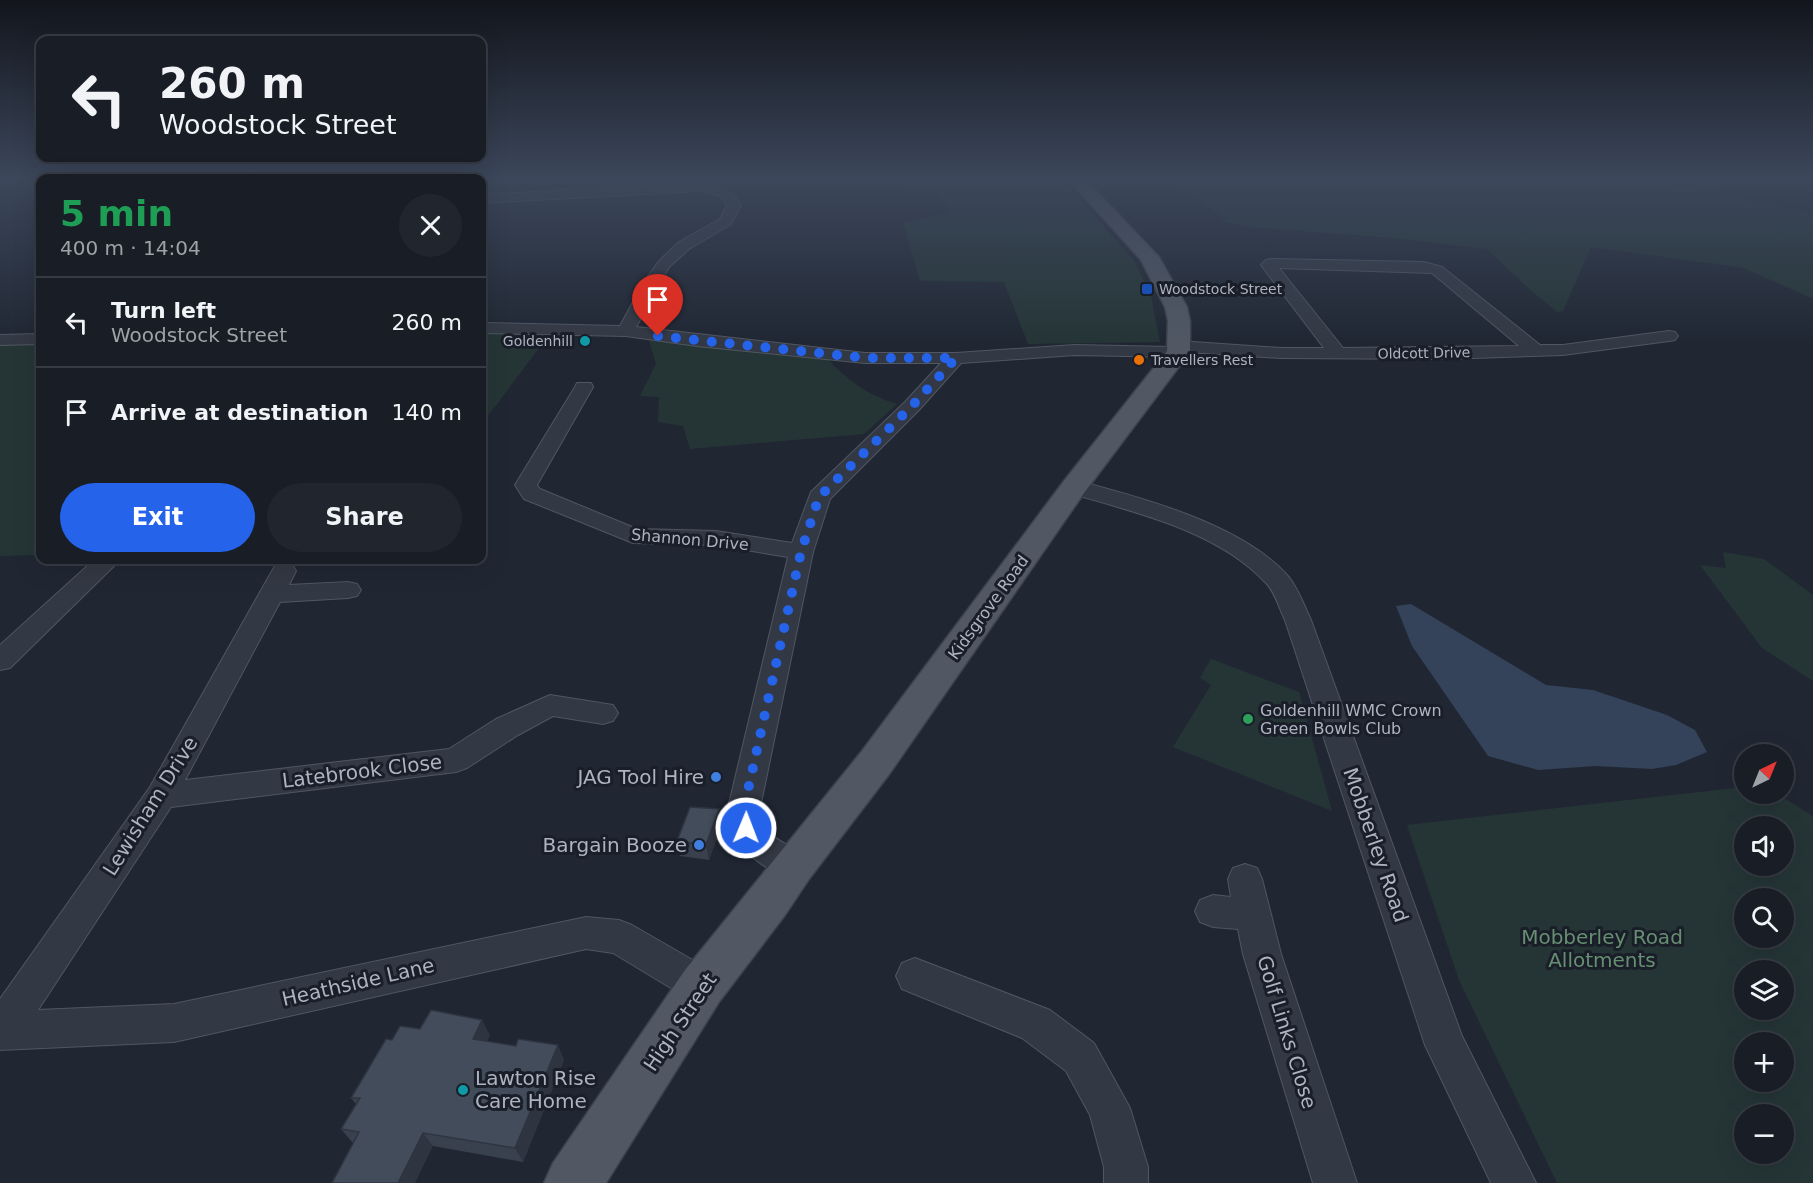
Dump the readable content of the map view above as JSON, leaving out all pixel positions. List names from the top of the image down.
{
  "streets": {
    "main road": ["Kidsgrove Road", "High Street"],
    "street": [
      "Oldcott Drive",
      "Shannon Drive",
      "Latebrook Close",
      "Lewisham Drive",
      "Mobberley Road",
      "Heathside Lane",
      "Golf Links Close"
    ]
  },
  "crossings": [
    ["Oldcott Drive", "Kidsgrove Road"],
    ["Kidsgrove Road", "Mobberley Road"],
    ["Kidsgrove Road", "High Street"],
    ["Latebrook Close", "Lewisham Drive"],
    ["Lewisham Drive", "Heathside Lane"],
    ["Heathside Lane", "High Street"]
  ],
  "parks": ["Mobberley Road Allotments"],
  "places": {
    "transit": ["Woodstock Street"],
    "other": [
      "Goldenhill",
      "Travellers Rest",
      "Goldenhill WMC Crown Green Bowls Club",
      "JAG Tool Hire",
      "Bargain Booze",
      "Lawton Rise Care Home"
    ]
  },
  "north": "top right",
  "page": {
    "turn": ["260 m", "Woodstock Street"],
    "heading": ["5 min", "400 m · 14:04"],
    "list": [
      {
        "name": "Turn left",
        "note": "Woodstock Street",
        "value": "260 m"
      },
      {
        "name": "Arrive at destination",
        "value": "140 m"
      }
    ],
    "buttons": ["Exit", "Share"],
    "map_buttons": ["+", "−"]
  }
}
